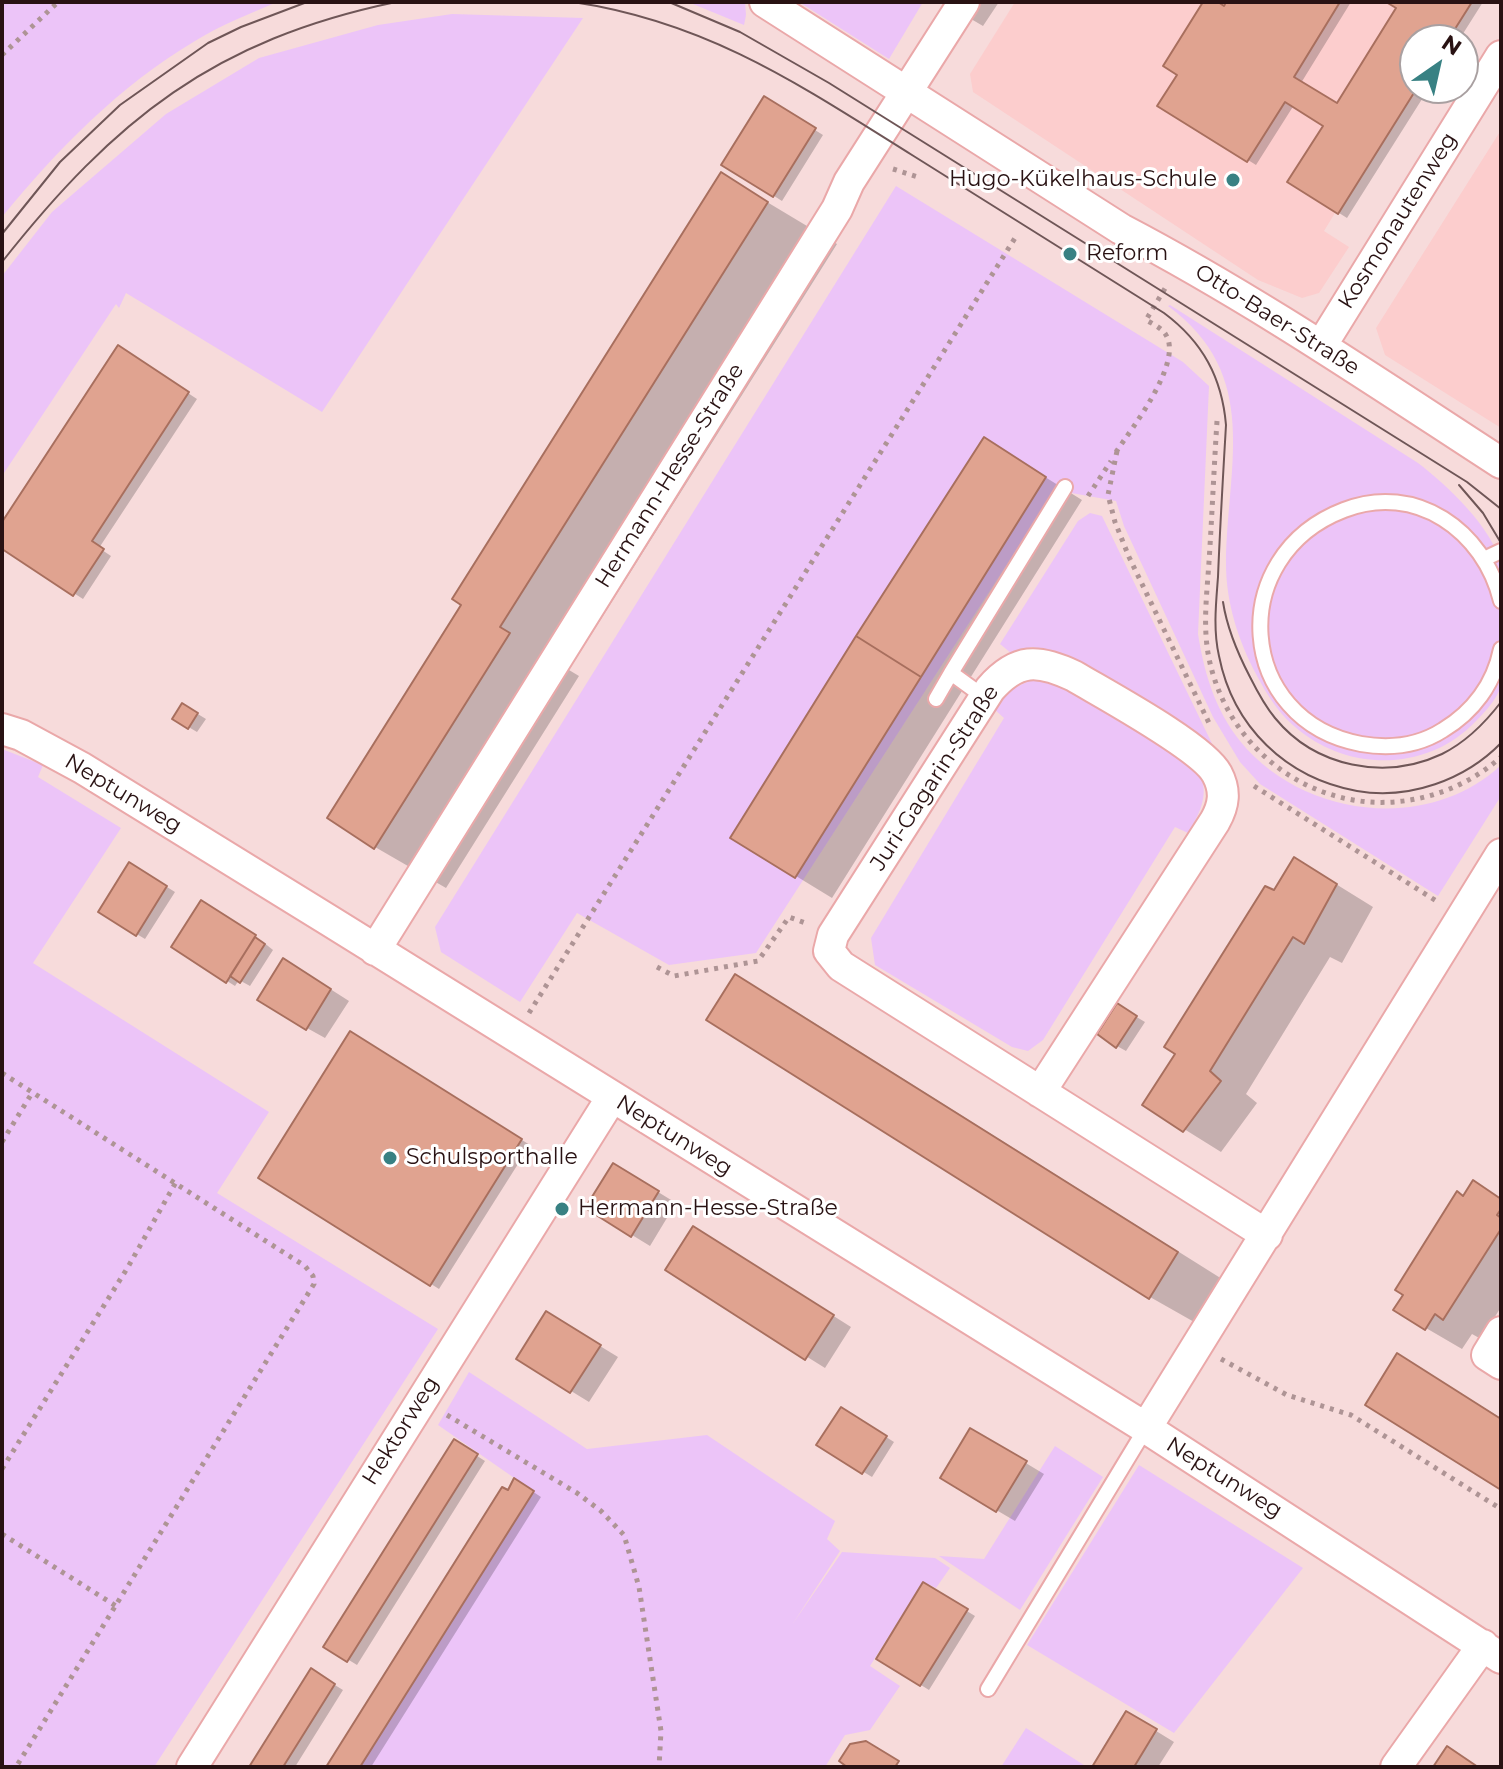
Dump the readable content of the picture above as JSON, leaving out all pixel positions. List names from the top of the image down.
{
  "streets": {
    "street": [
      "Kosmonautenweg",
      "Otto-Baer-Straße",
      "Hermann-Hesse-Straße",
      "Juri-Gagarin-Straße",
      "Neptunweg",
      "Hektorweg"
    ]
  },
  "crossings": [
    ["Kosmonautenweg", "Otto-Baer-Straße"],
    ["Otto-Baer-Straße", "Hermann-Hesse-Straße"],
    ["Hermann-Hesse-Straße", "Neptunweg"],
    ["Neptunweg", "Hektorweg"]
  ],
  "places": [
    "Hugo-Kükelhaus-Schule",
    "Reform",
    "Schulsporthalle",
    "Hermann-Hesse-Straße"
  ],
  "north": "top right"
}
